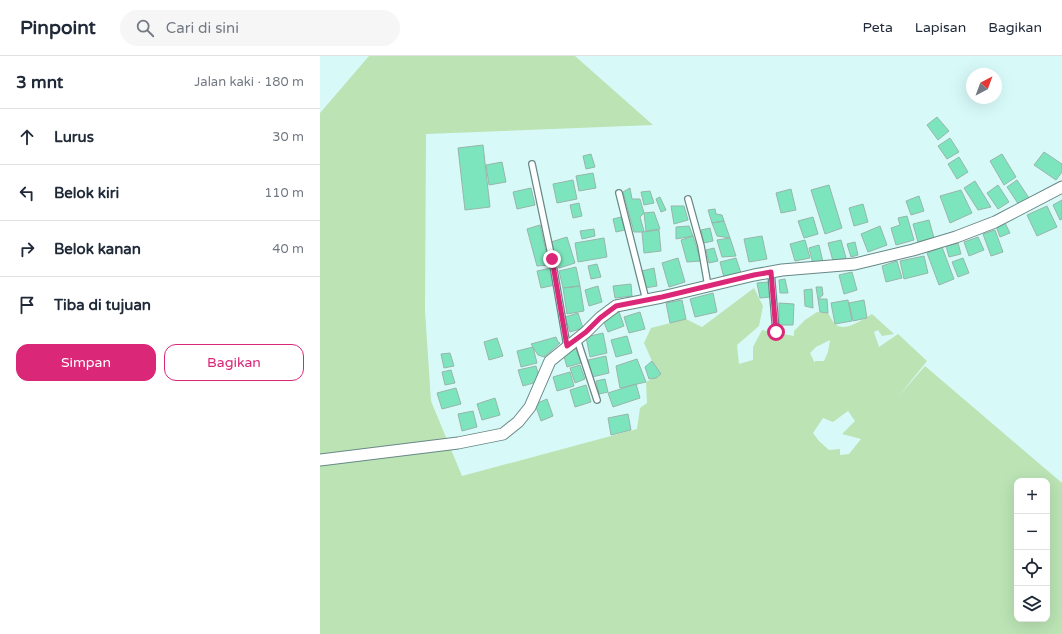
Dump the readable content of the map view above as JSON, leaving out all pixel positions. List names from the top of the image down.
{
  "north": "top right",
  "page": {
    "header": "Pinpoint",
    "search": "Cari di sini",
    "nav": ["Peta", "Lapisan", "Bagikan"],
    "heading": ["3 mnt", "Jalan kaki · 180 m"],
    "list": [
      ["Lurus", "30 m"],
      ["Belok kiri", "110 m"],
      ["Belok kanan", "40 m"],
      "Tiba di tujuan"
    ],
    "buttons": ["Simpan", "Bagikan"],
    "map_buttons": ["+", "−"]
  }
}
